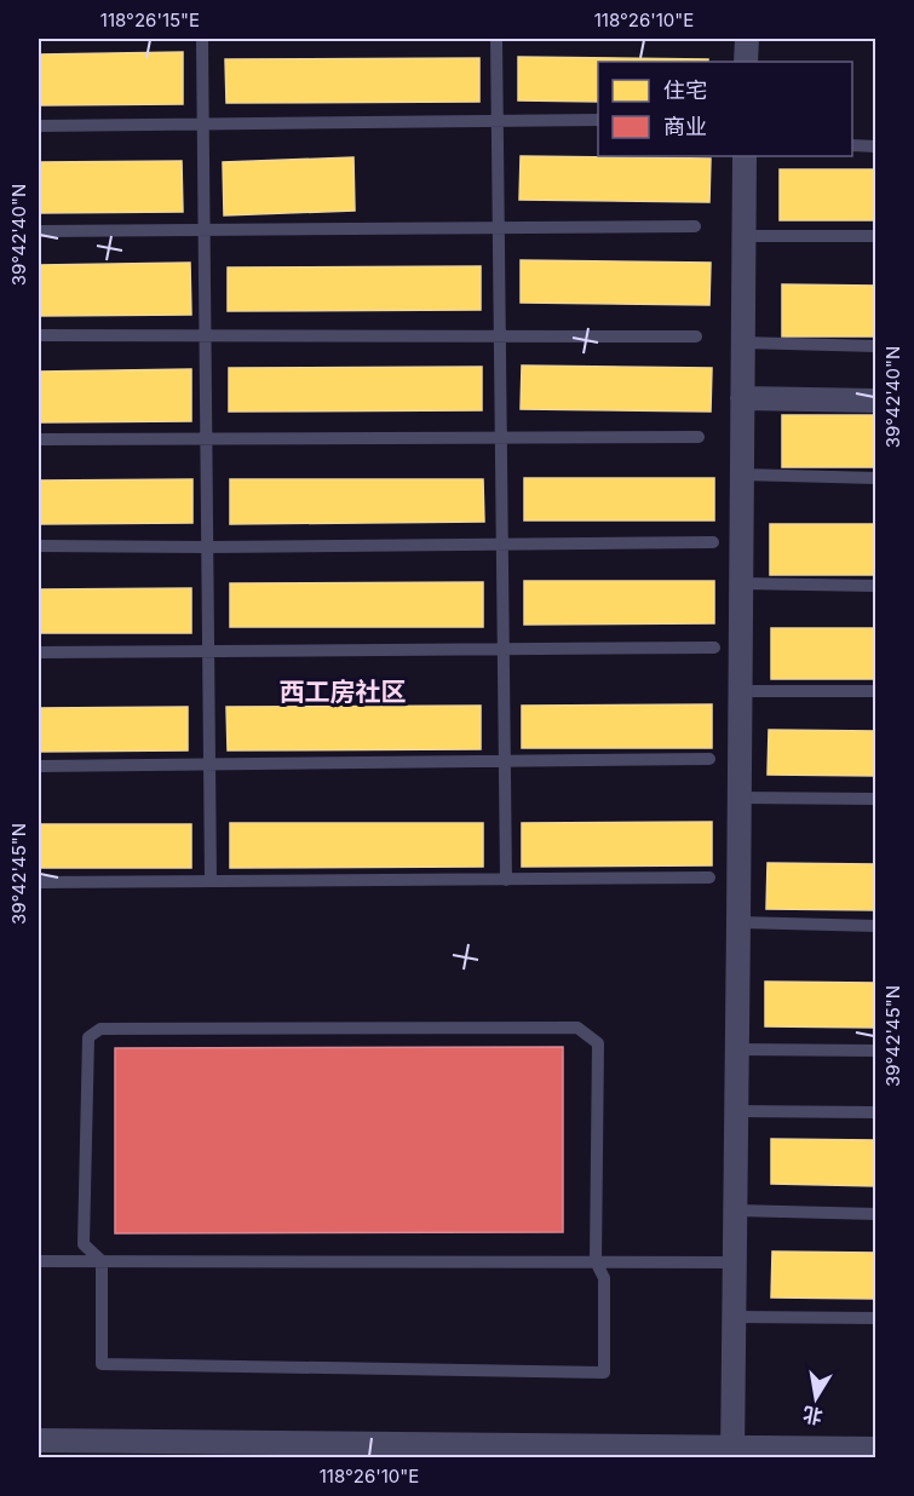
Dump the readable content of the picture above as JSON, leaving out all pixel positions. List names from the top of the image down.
{
  "districts": ["西工房社区"],
  "legend": ["住宅", "商业"],
  "north": "bottom",
  "coordinates": [
    "118°26'15\"E",
    "118°26'10\"E",
    "39°42'40\"N",
    "39°42'45\"N"
  ]
}
